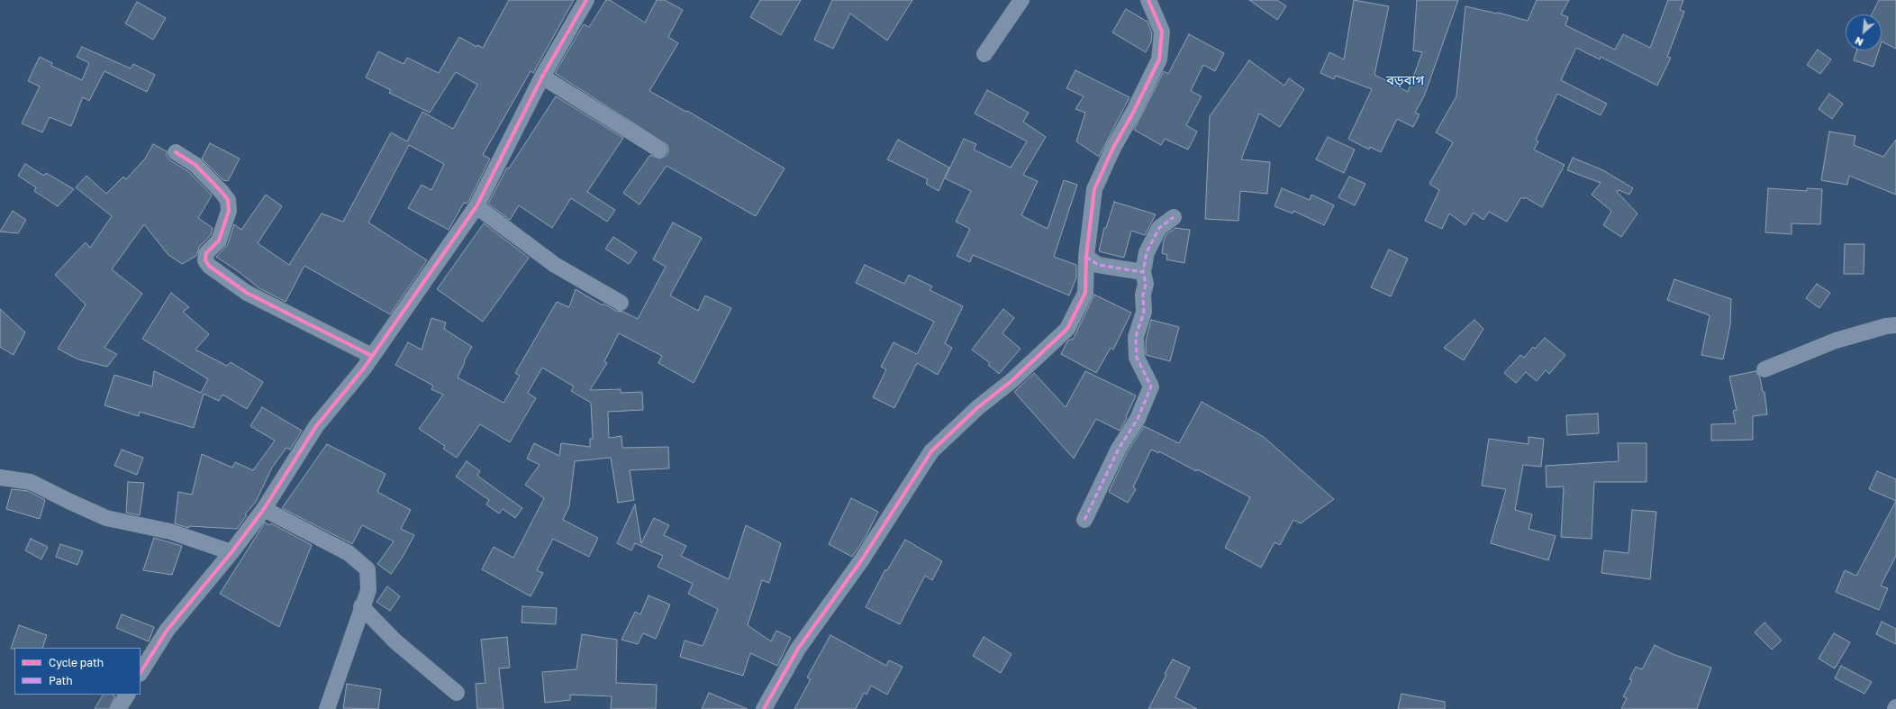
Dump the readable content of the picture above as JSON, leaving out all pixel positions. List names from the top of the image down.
{
  "districts": ["বড়বাগ"],
  "legend": ["Cycle path", "Path"],
  "north": "bottom left"
}
